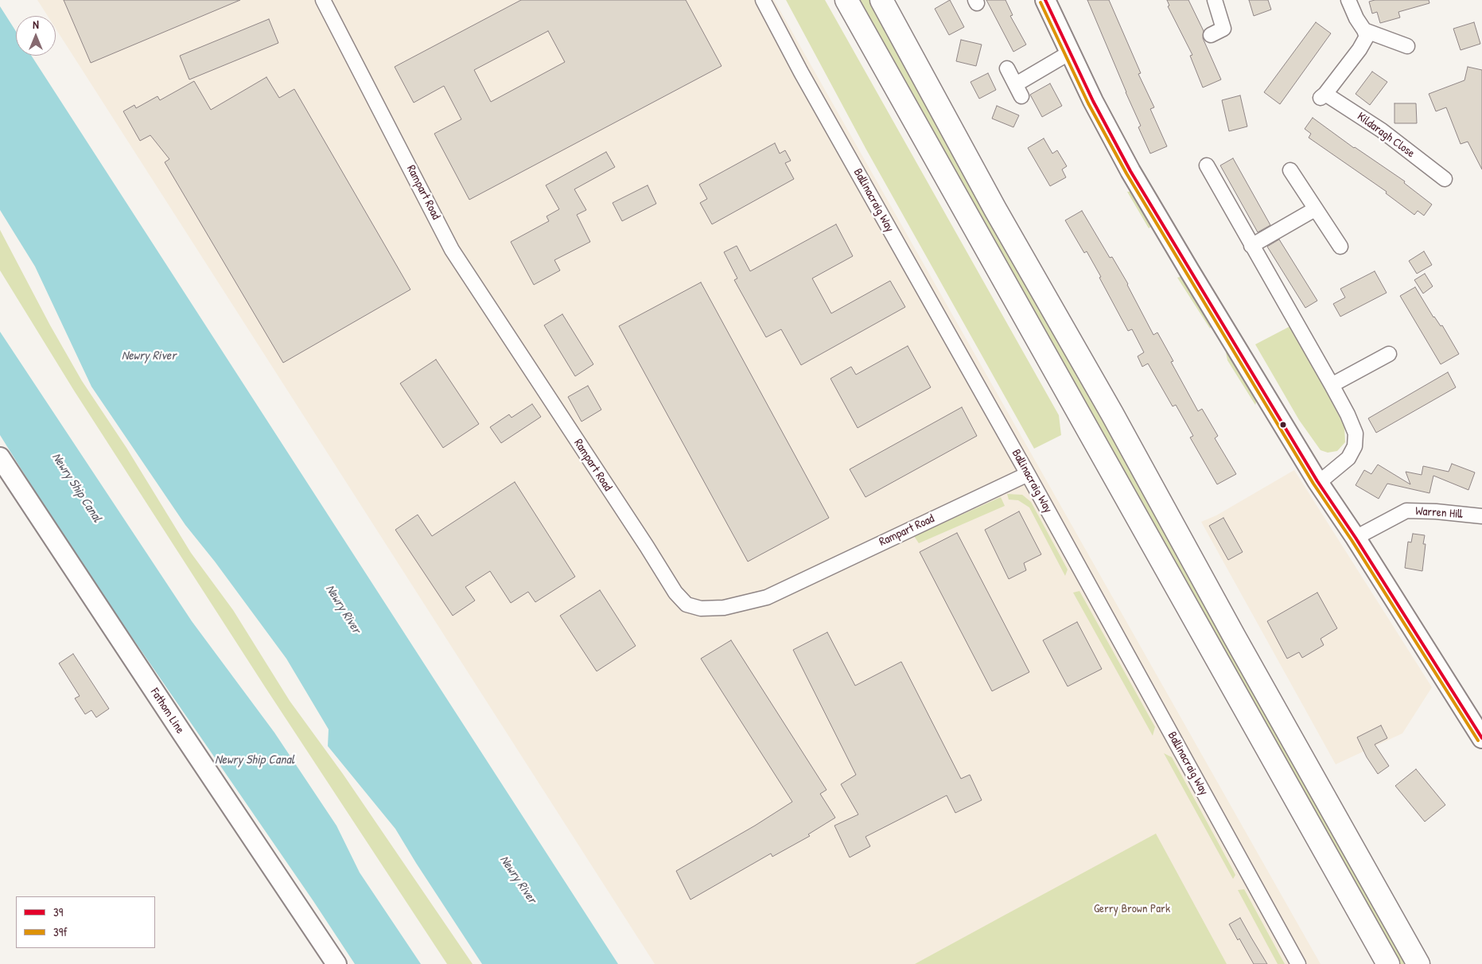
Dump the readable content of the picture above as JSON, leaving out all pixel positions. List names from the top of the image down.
{
  "streets": {
    "street": [
      "Kildaragh Close",
      "Rampart Road",
      "Ballinacraig Way",
      "Warren Hill",
      "Fathom Line"
    ]
  },
  "crossings": [
    ["Rampart Road", "Ballinacraig Way"]
  ],
  "water": ["Newry River", "Newry Ship Canal"],
  "parks": ["Gerry Brown Park"],
  "lines": ["transit line 39", "transit line 39f"],
  "legend": ["39", "39f"],
  "north": "top"
}
